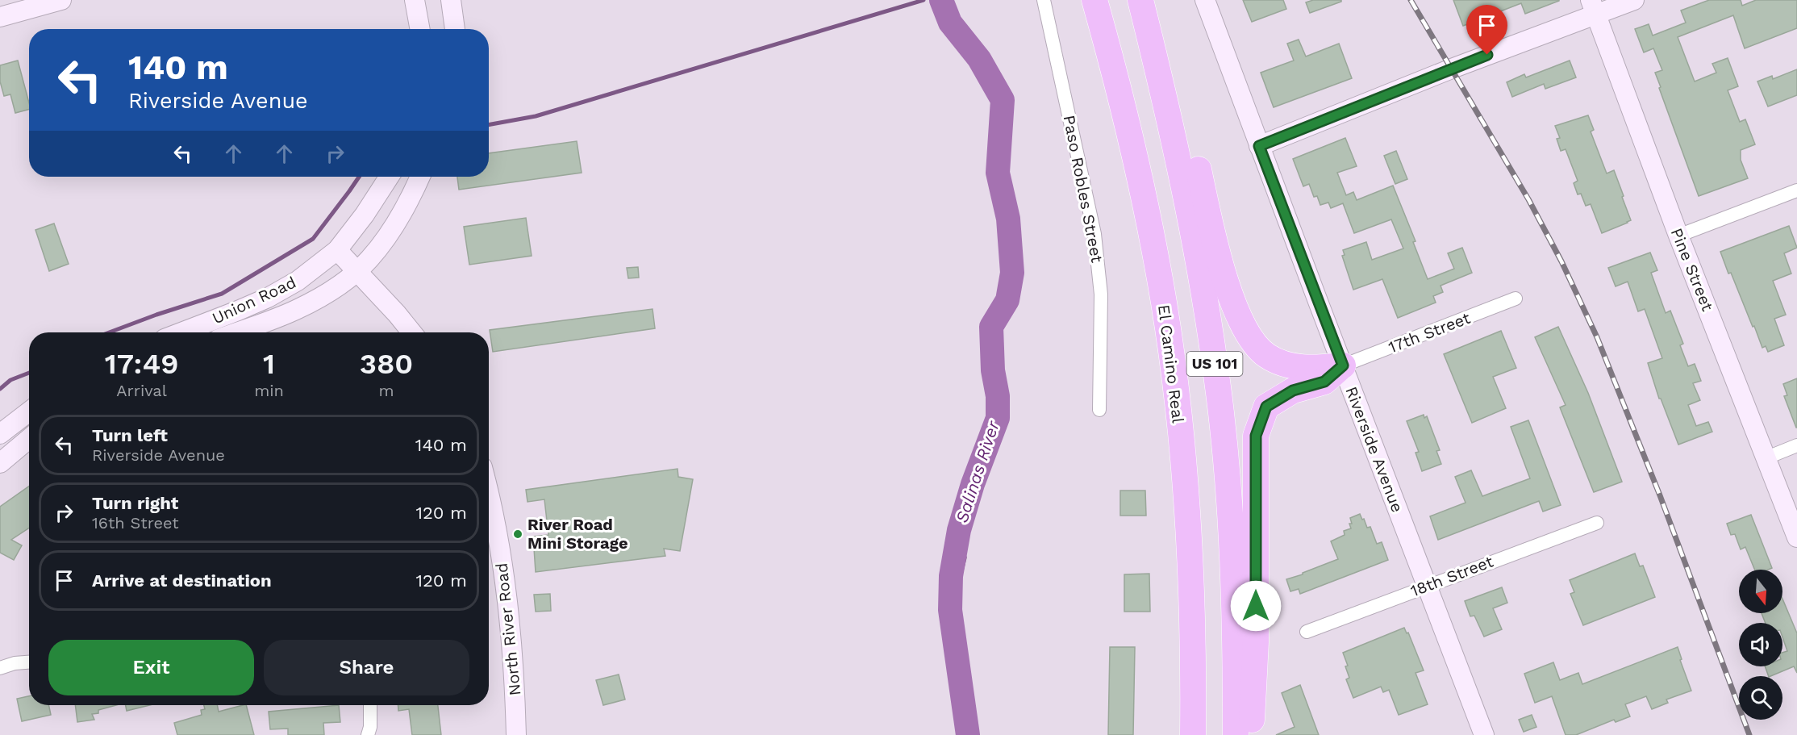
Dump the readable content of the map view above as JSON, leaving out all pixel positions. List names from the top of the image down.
{
  "streets": {
    "highway": ["El Camino Real", "US 101"],
    "main road": [
      "Pine Street",
      "Union Road",
      "Riverside Avenue",
      "North River Road"
    ],
    "street": ["Paso Robles Street", "17th Street", "18th Street"]
  },
  "crossings": [
    ["17th Street", "Riverside Avenue"],
    ["Riverside Avenue", "18th Street"]
  ],
  "water": ["Salinas River"],
  "places": ["River Road Mini Storage"],
  "north": "bottom",
  "page": {
    "turn": ["140 m", "Riverside Avenue"],
    "eta": [
      "17:49",
      "Arrival",
      "1",
      "min",
      "380",
      "m"
    ],
    "list": [
      {
        "name": "Turn left",
        "note": "Riverside Avenue",
        "value": "140 m"
      },
      {
        "name": "Turn right",
        "note": "16th Street",
        "value": "120 m"
      },
      {
        "name": "Arrive at destination",
        "value": "120 m"
      }
    ],
    "buttons": ["Exit", "Share"]
  }
}
